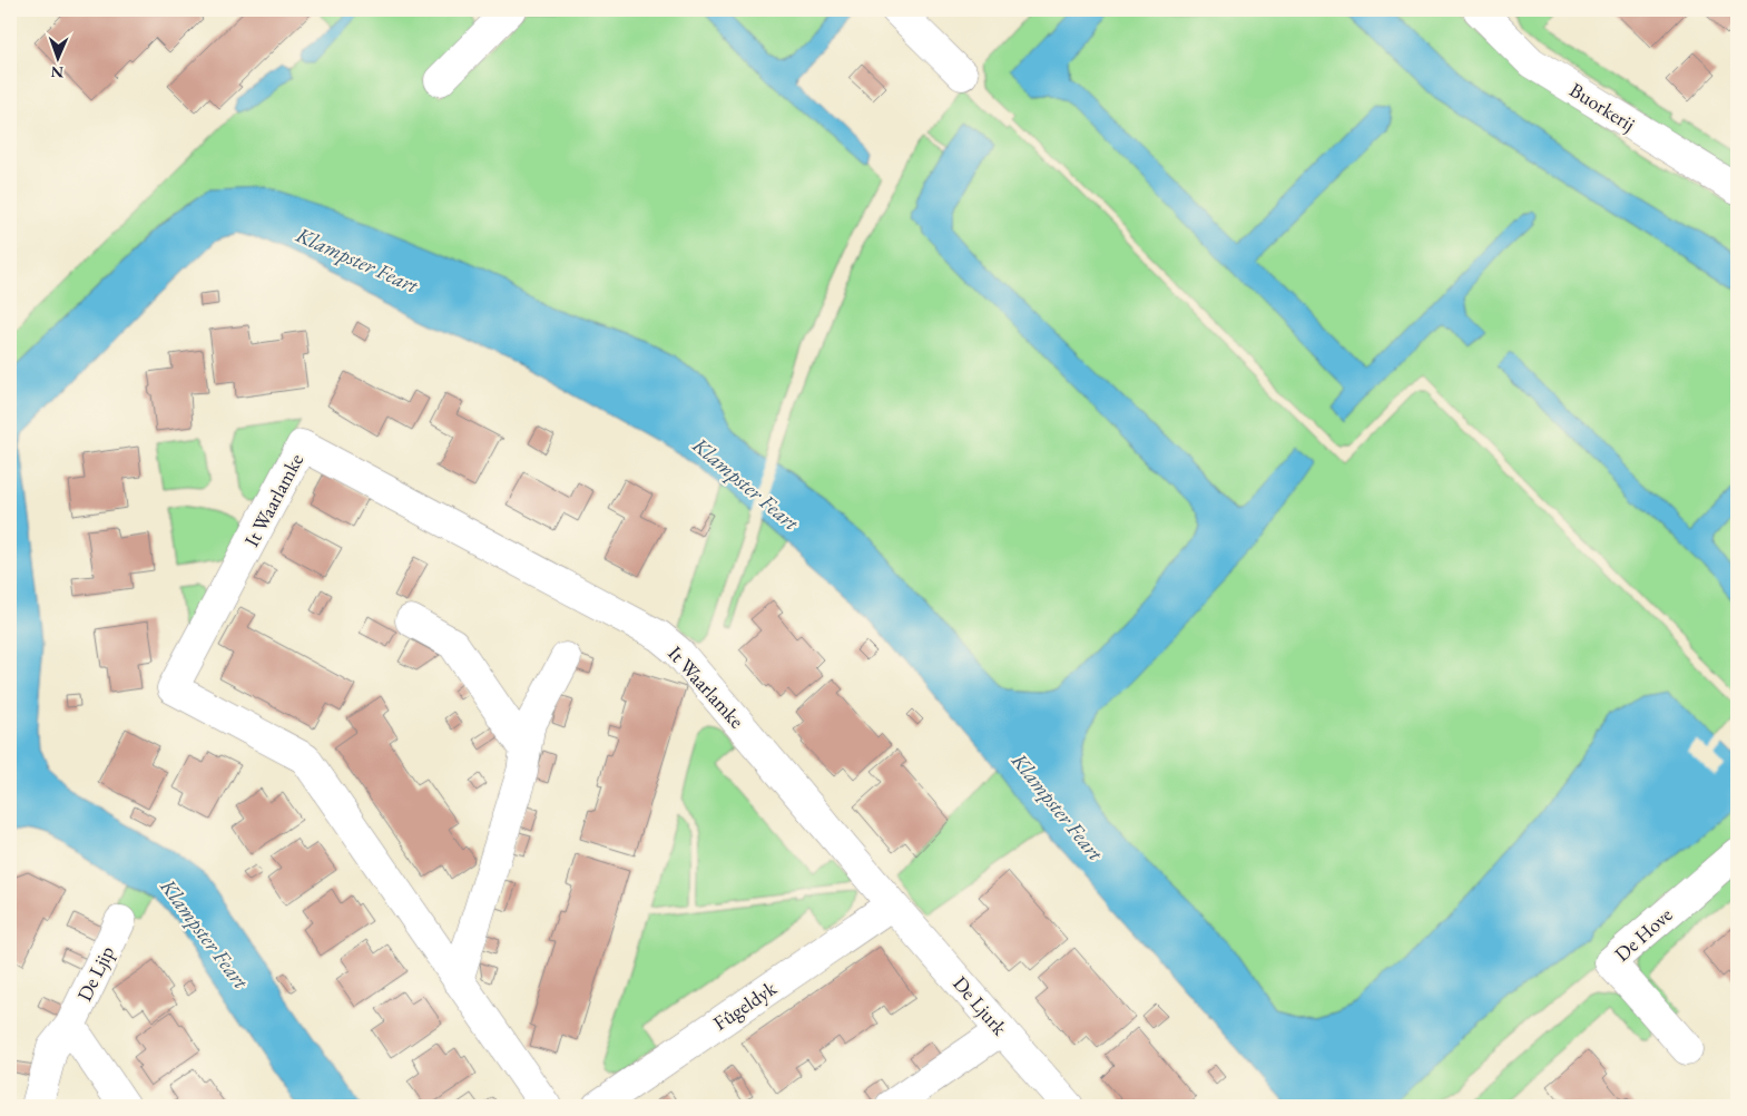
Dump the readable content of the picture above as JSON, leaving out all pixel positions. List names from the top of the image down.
{
  "streets": {
    "street": [
      "Buorkerij",
      "It Waarlamke",
      "De Hove",
      "De Ljip",
      "Fûgeldyk",
      "De Ljurk"
    ]
  },
  "crossings": [
    ["It Waarlamke", "Fûgeldyk"],
    ["It Waarlamke", "De Ljurk"],
    ["Fûgeldyk", "De Ljurk"]
  ],
  "water": ["Klampster Feart"],
  "north": "bottom"
}
